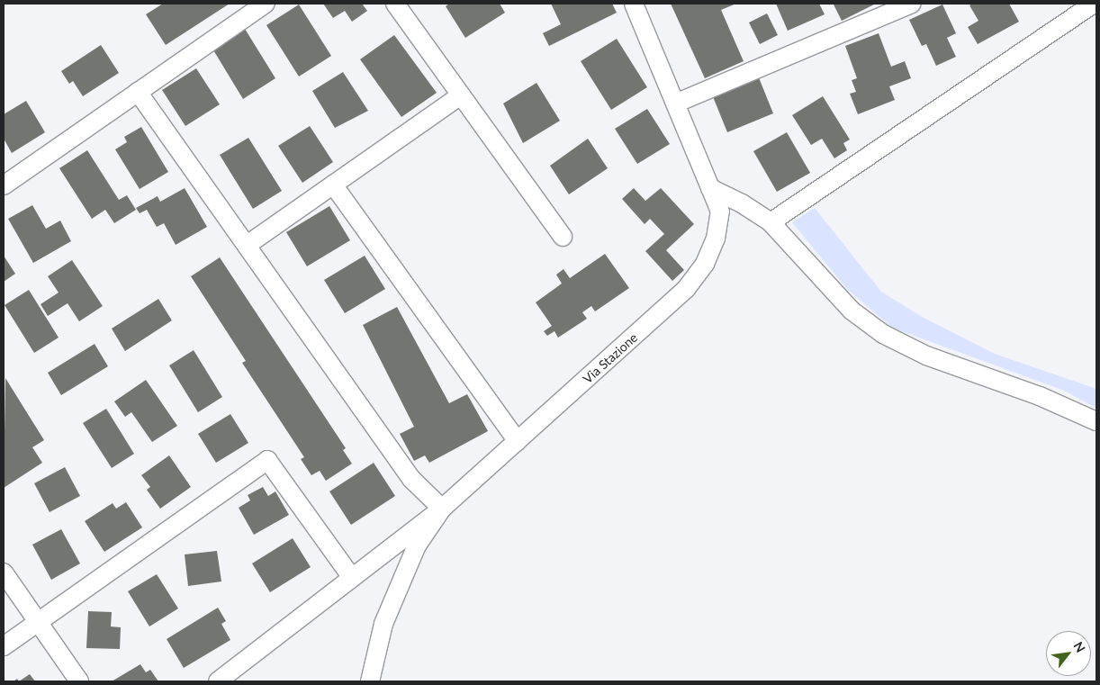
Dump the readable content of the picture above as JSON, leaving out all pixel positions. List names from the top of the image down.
{
  "streets": {
    "street": ["Via Stazione"]
  },
  "north": "top right"
}
